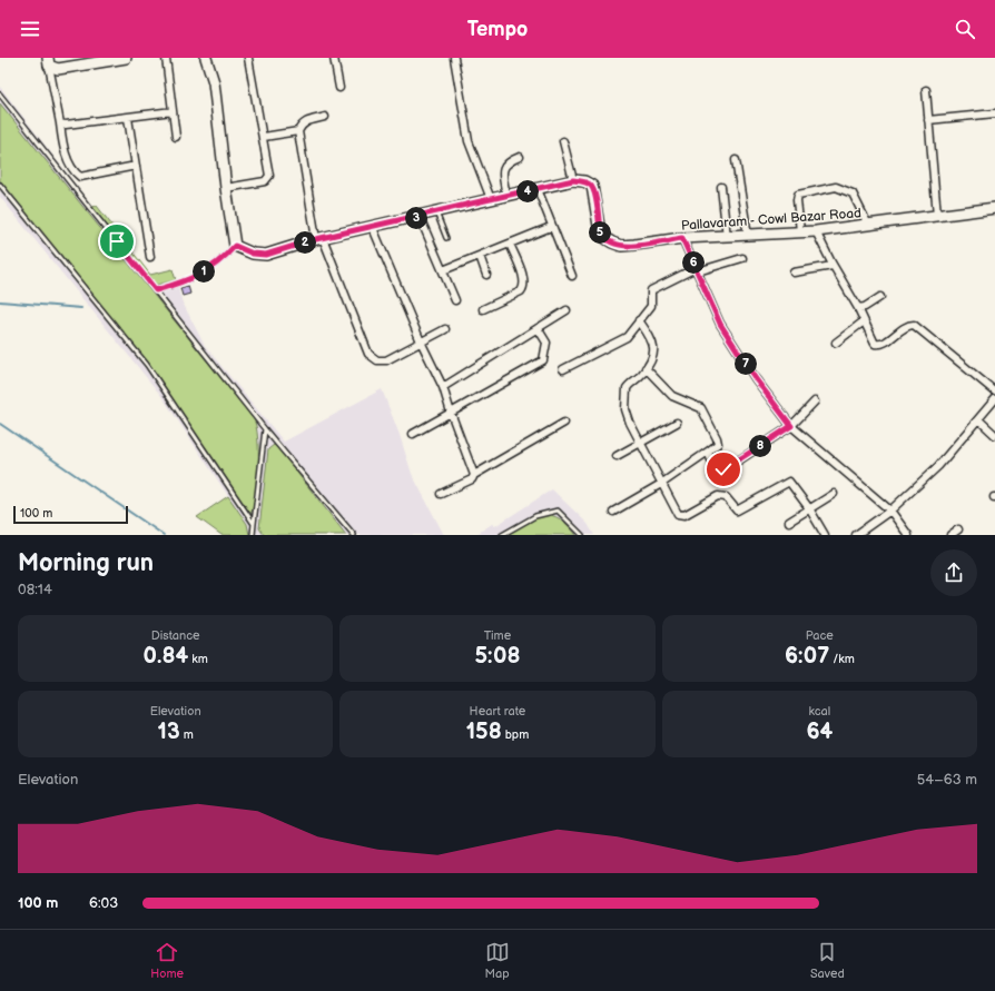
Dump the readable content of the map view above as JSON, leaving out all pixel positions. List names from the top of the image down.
{
  "streets": {
    "street": ["Pallavaram - Cowl Bazar Road"]
  },
  "scale_bar": "100 m",
  "page": {
    "header": "Tempo",
    "pins": [
      "4",
      "3",
      "5",
      "2",
      "6",
      "1",
      "7",
      "8"
    ],
    "scale": "100 m",
    "heading": ["Morning run", "08:14"],
    "stats": [
      ["Distance", "0.84 km"],
      ["Time", "5:08"],
      ["Pace", "6:07 /km"],
      ["Elevation", "13 m"],
      ["Heart rate", "158 bpm"],
      ["kcal", "64"]
    ],
    "chart": ["Elevation", "54–63 m"],
    "list": [
      {
        "name": "100 m",
        "note": "6:03"
      }
    ],
    "tabs": ["Home", "Map", "Saved"]
  }
}
